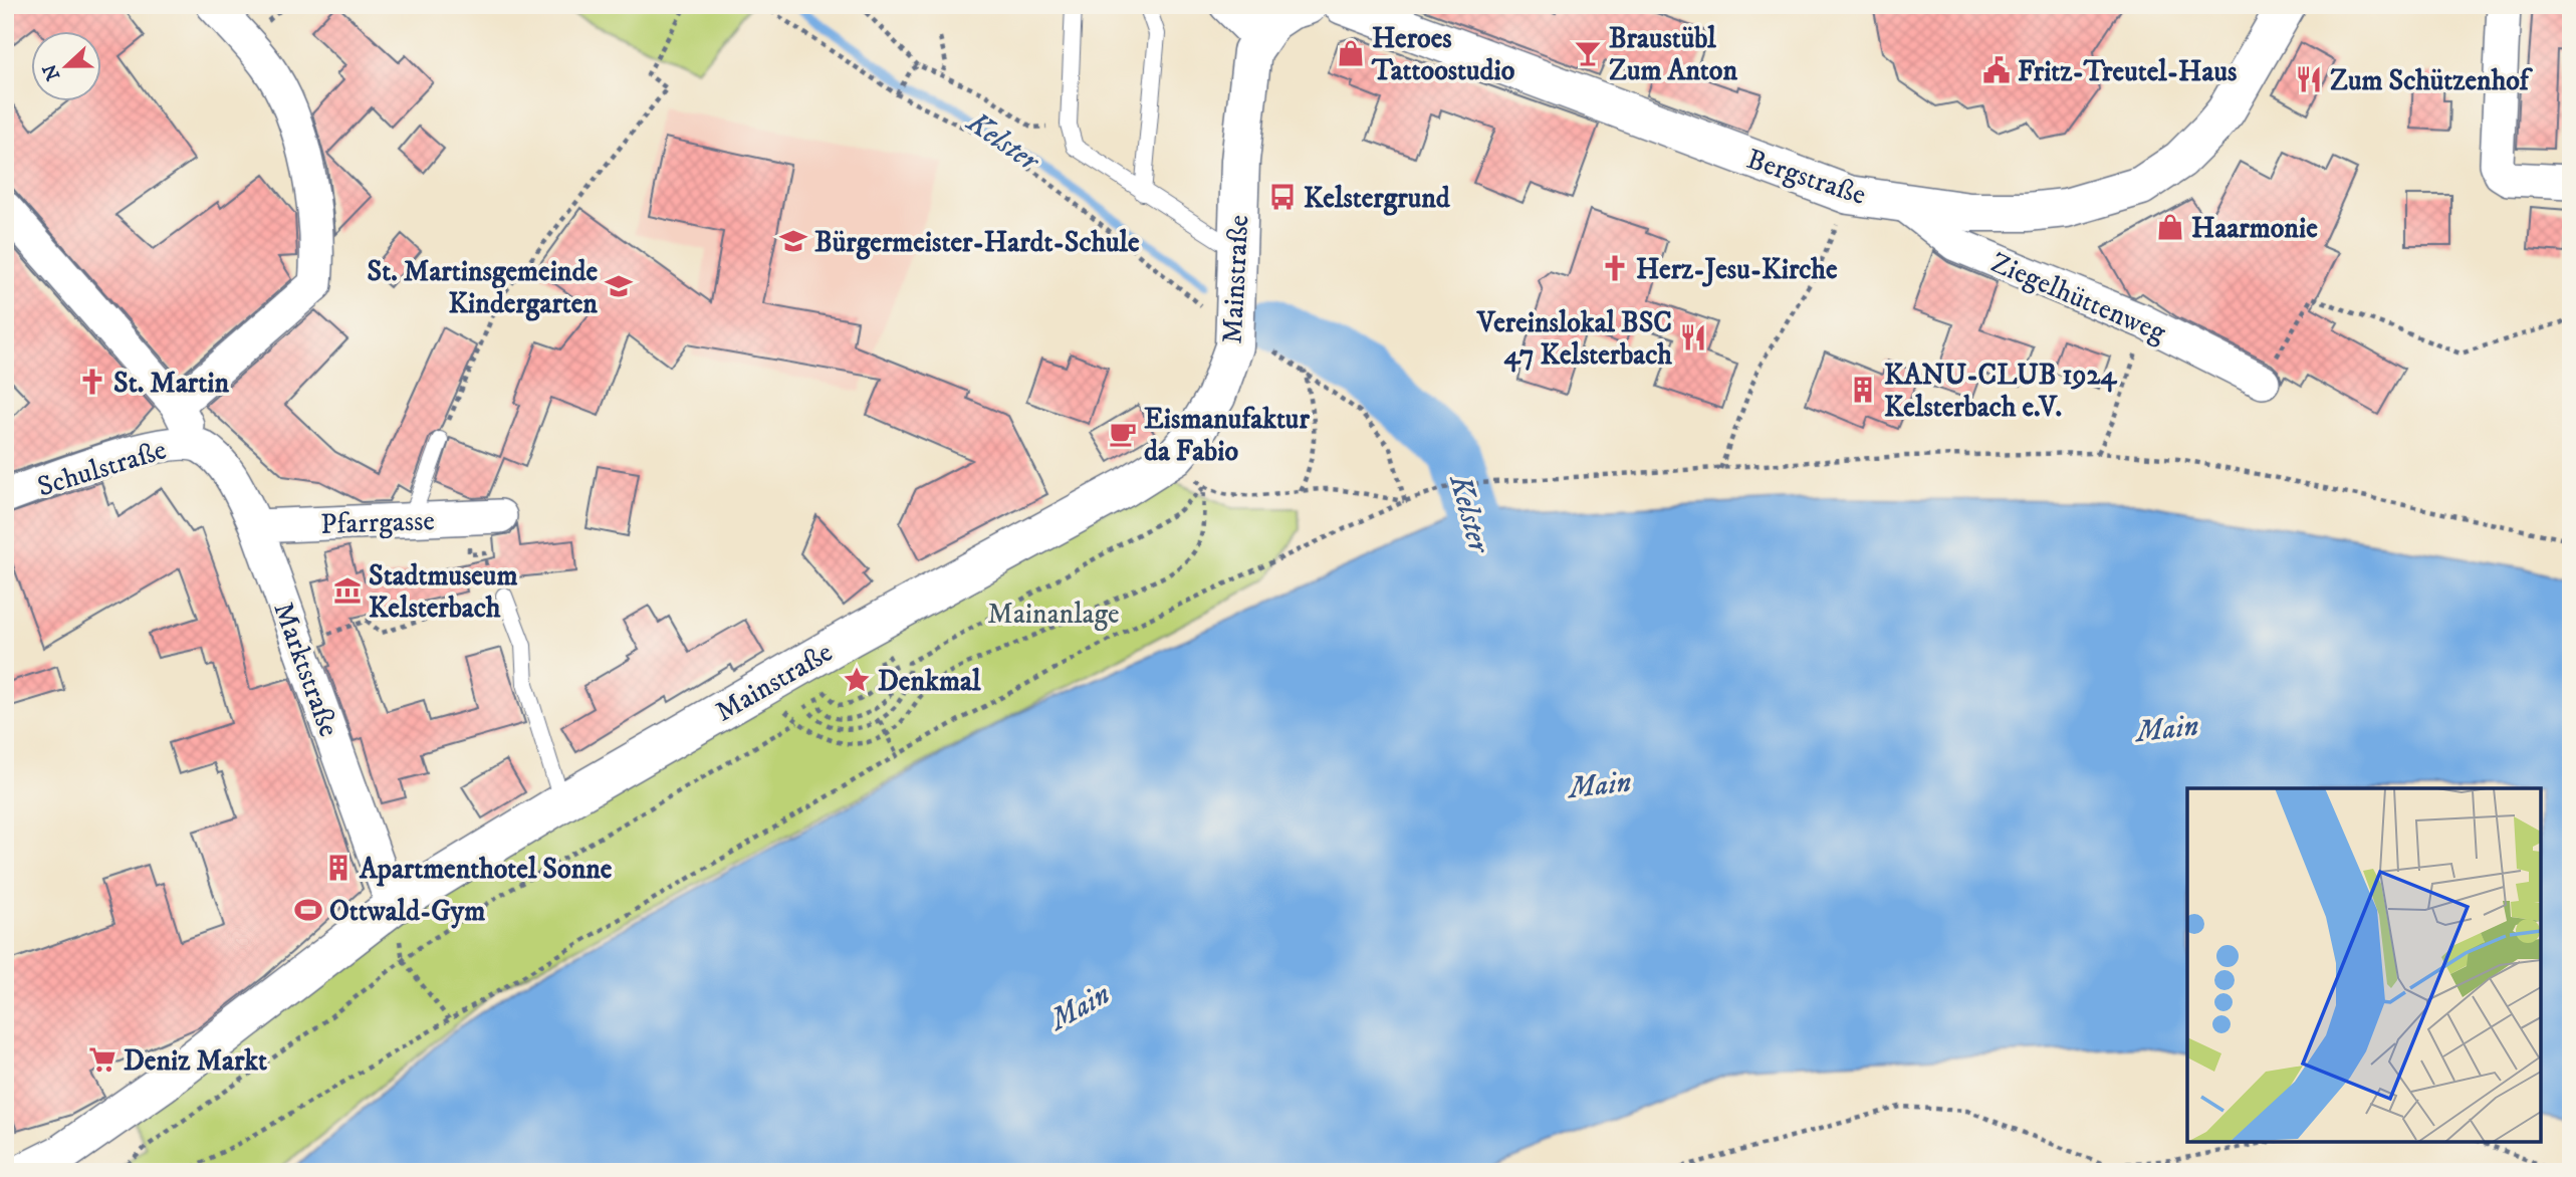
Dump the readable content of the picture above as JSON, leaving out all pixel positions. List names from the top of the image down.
{
  "streets": {
    "street": [
      "Bergstraße",
      "Mainstraße",
      "Ziegelhüttenweg",
      "Schulstraße",
      "Pfarrgasse",
      "Marktstraße"
    ]
  },
  "crossings": [
    ["Bergstraße", "Ziegelhüttenweg"],
    ["Mainstraße", "Marktstraße"],
    ["Schulstraße", "Marktstraße"],
    ["Pfarrgasse", "Marktstraße"]
  ],
  "water": ["Kelster", "Main"],
  "parks": ["Mainanlage"],
  "places": {
    "shop": ["Heroes Tattoostudio", "Haarmonie"],
    "bar": ["Braustübl Zum Anton"],
    "public building": ["Fritz-Treutel-Haus"],
    "restaurant": ["Zum Schützenhof", "Vereinslokal BSC 47 Kelsterbach"],
    "bus stop": ["Kelstergrund"],
    "school or university": ["Bürgermeister-Hardt-Schule", "St. Martinsgemeinde Kindergarten"],
    "church": ["Herz-Jesu-Kirche", "St. Martin"],
    "building": ["KANU-CLUB 1924 Kelsterbach e.V.", "Apartmenthotel Sonne"],
    "cafe": ["Eismanufaktur da Fabio"],
    "museum": ["Stadtmuseum Kelsterbach"],
    "place": ["Denkmal"],
    "sports": ["Ottwald-Gym"],
    "supermarket": ["Deniz Markt"]
  },
  "north": "left"
}
